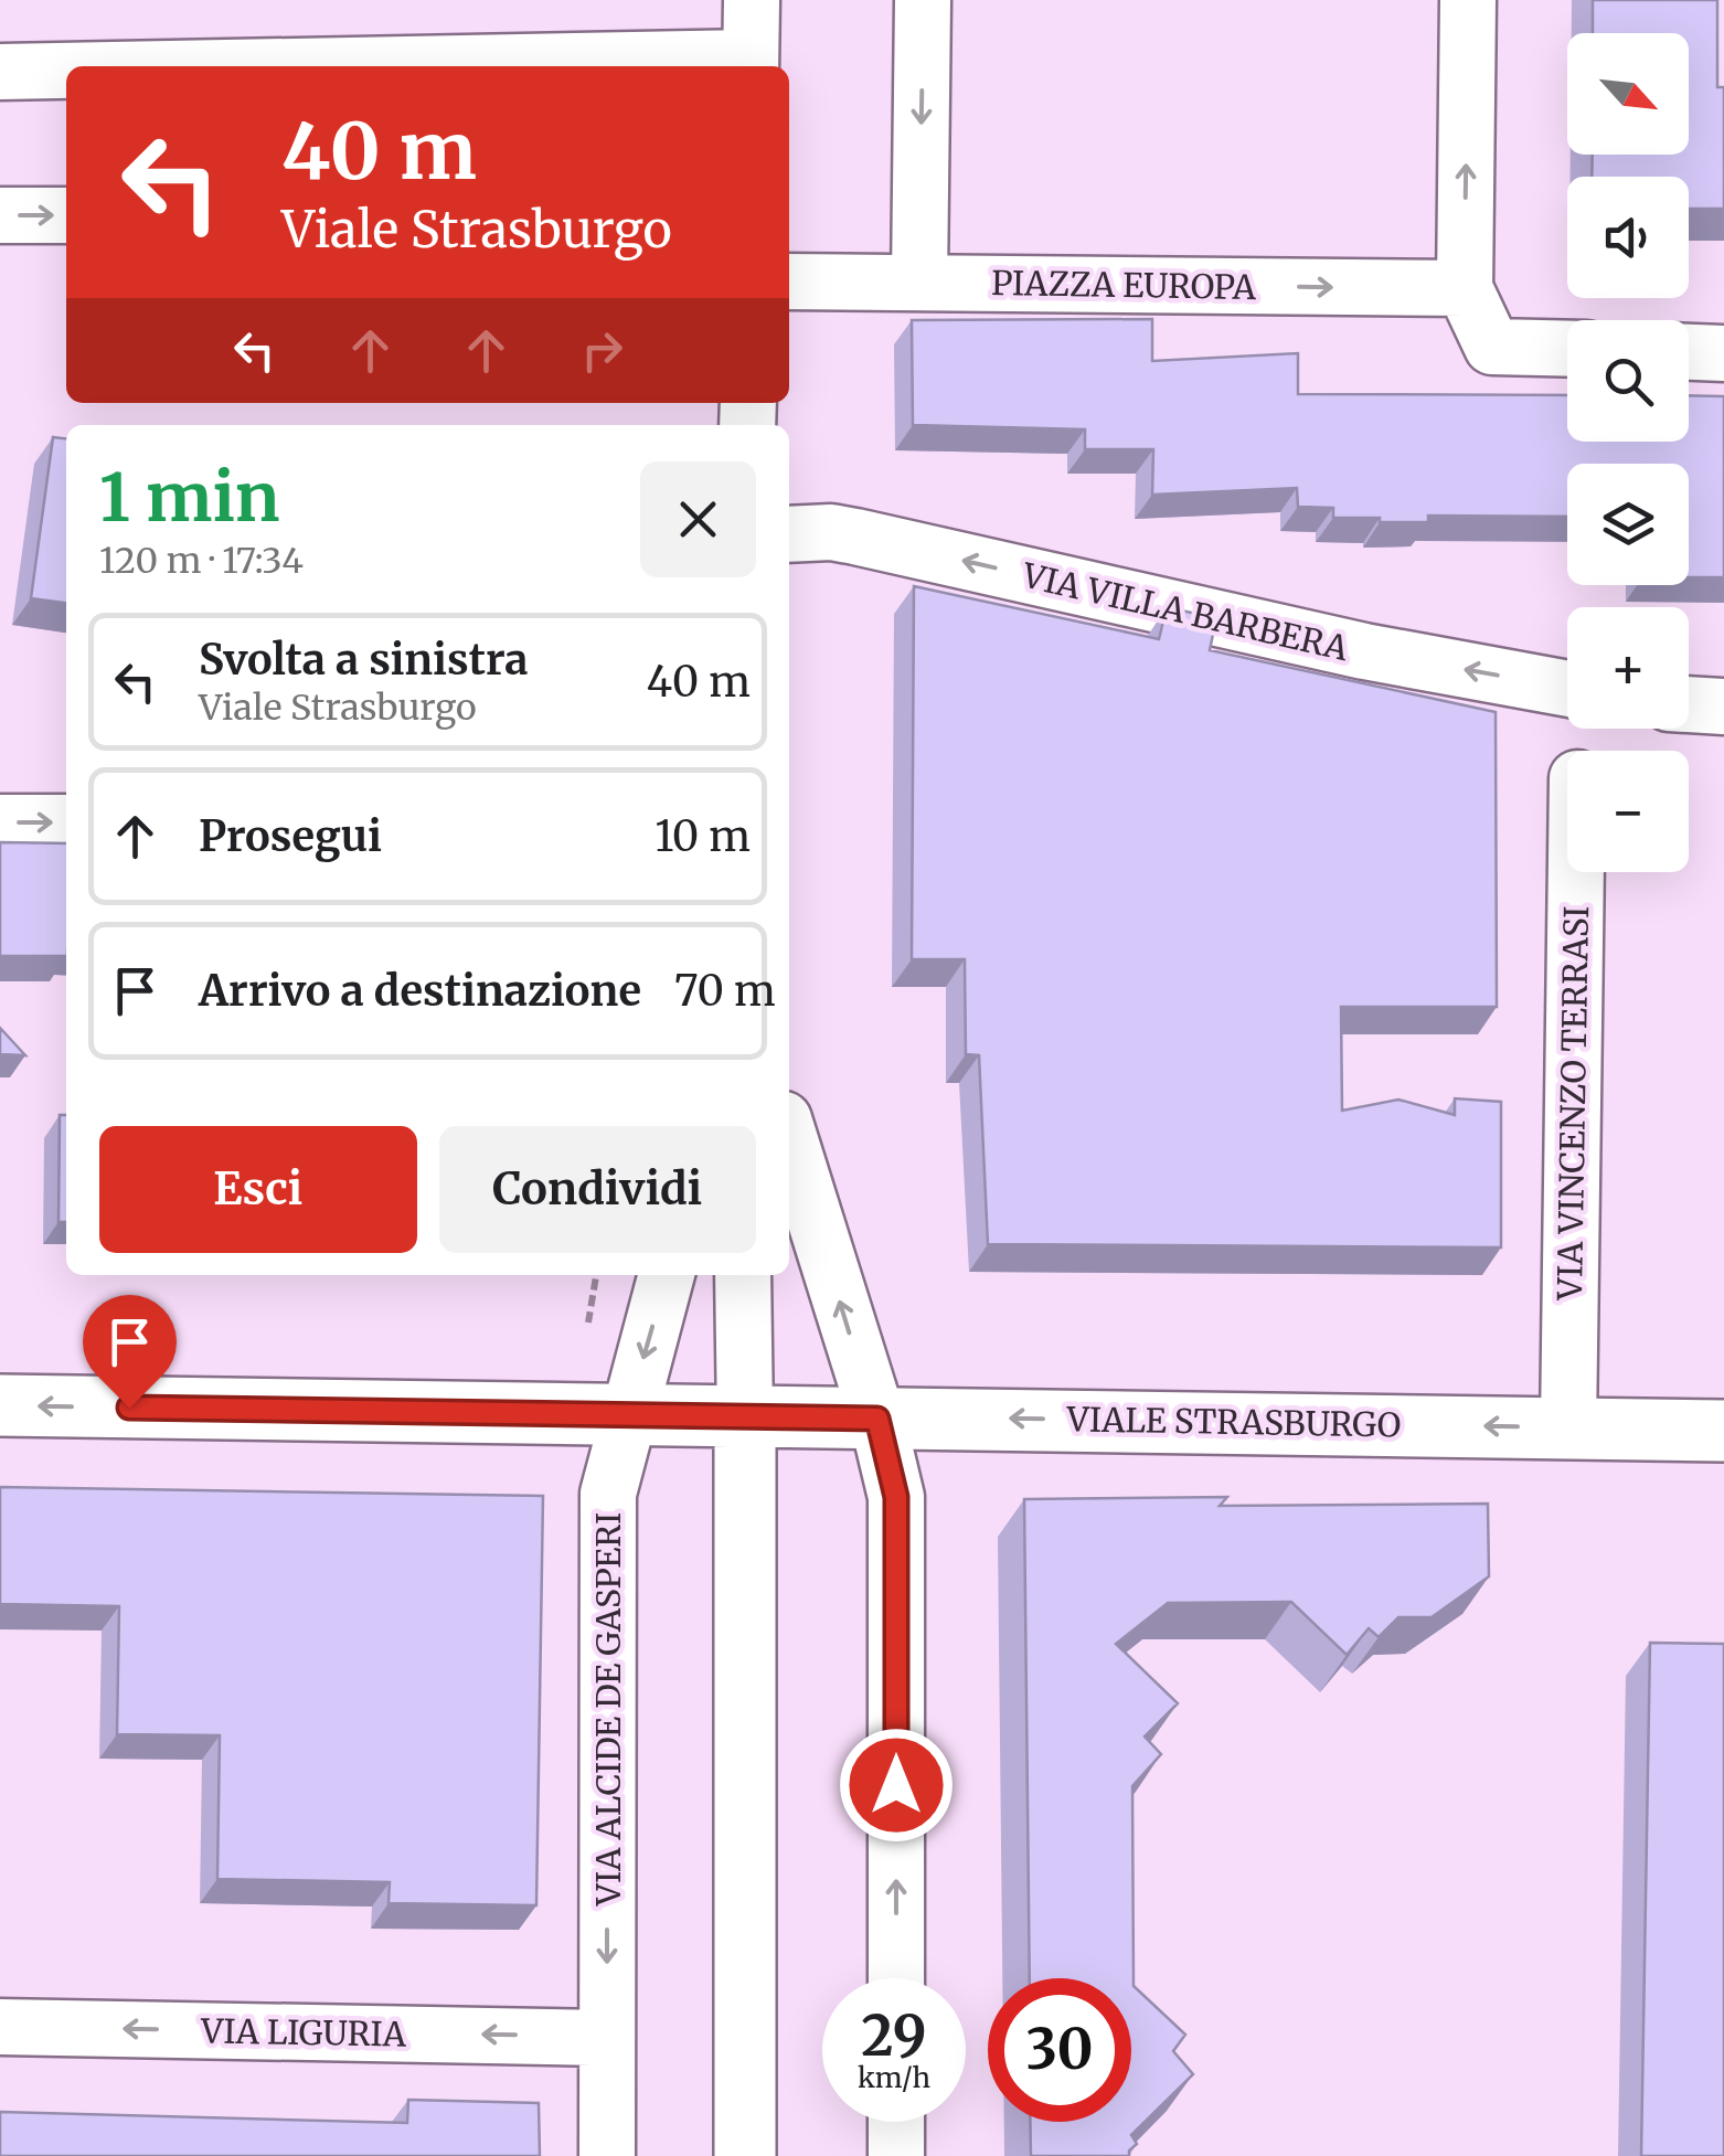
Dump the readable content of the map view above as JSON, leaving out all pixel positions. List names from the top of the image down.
{
  "streets": {
    "street": [
      "PIAZZA EUROPA",
      "VIA VILLA BARBERA",
      "VIA VINCENZO TERRASI",
      "VIALE STRASBURGO",
      "VIA ALCIDE DE GASPERI",
      "VIA LIGURIA"
    ]
  },
  "crossings": [
    ["VIA VINCENZO TERRASI", "VIALE STRASBURGO"],
    ["VIALE STRASBURGO", "VIA ALCIDE DE GASPERI"],
    ["VIA ALCIDE DE GASPERI", "VIA LIGURIA"]
  ],
  "one_way": [
    "PIAZZA EUROPA",
    "VIA VILLA BARBERA",
    "VIALE STRASBURGO",
    "VIA LIGURIA"
  ],
  "north": "bottom right",
  "page": {
    "map_buttons": ["+", "−"],
    "turn": ["40 m", "Viale Strasburgo"],
    "heading": ["1 min", "120 m · 17:34"],
    "list": [
      {
        "name": "Svolta a sinistra",
        "note": "Viale Strasburgo",
        "value": "40 m"
      },
      {
        "name": "Prosegui",
        "value": "10 m"
      },
      {
        "name": "Arrivo a destinazione",
        "value": "70 m"
      }
    ],
    "buttons": ["Esci", "Condividi"],
    "speed": "29 km/h",
    "limit": "30"
  }
}
